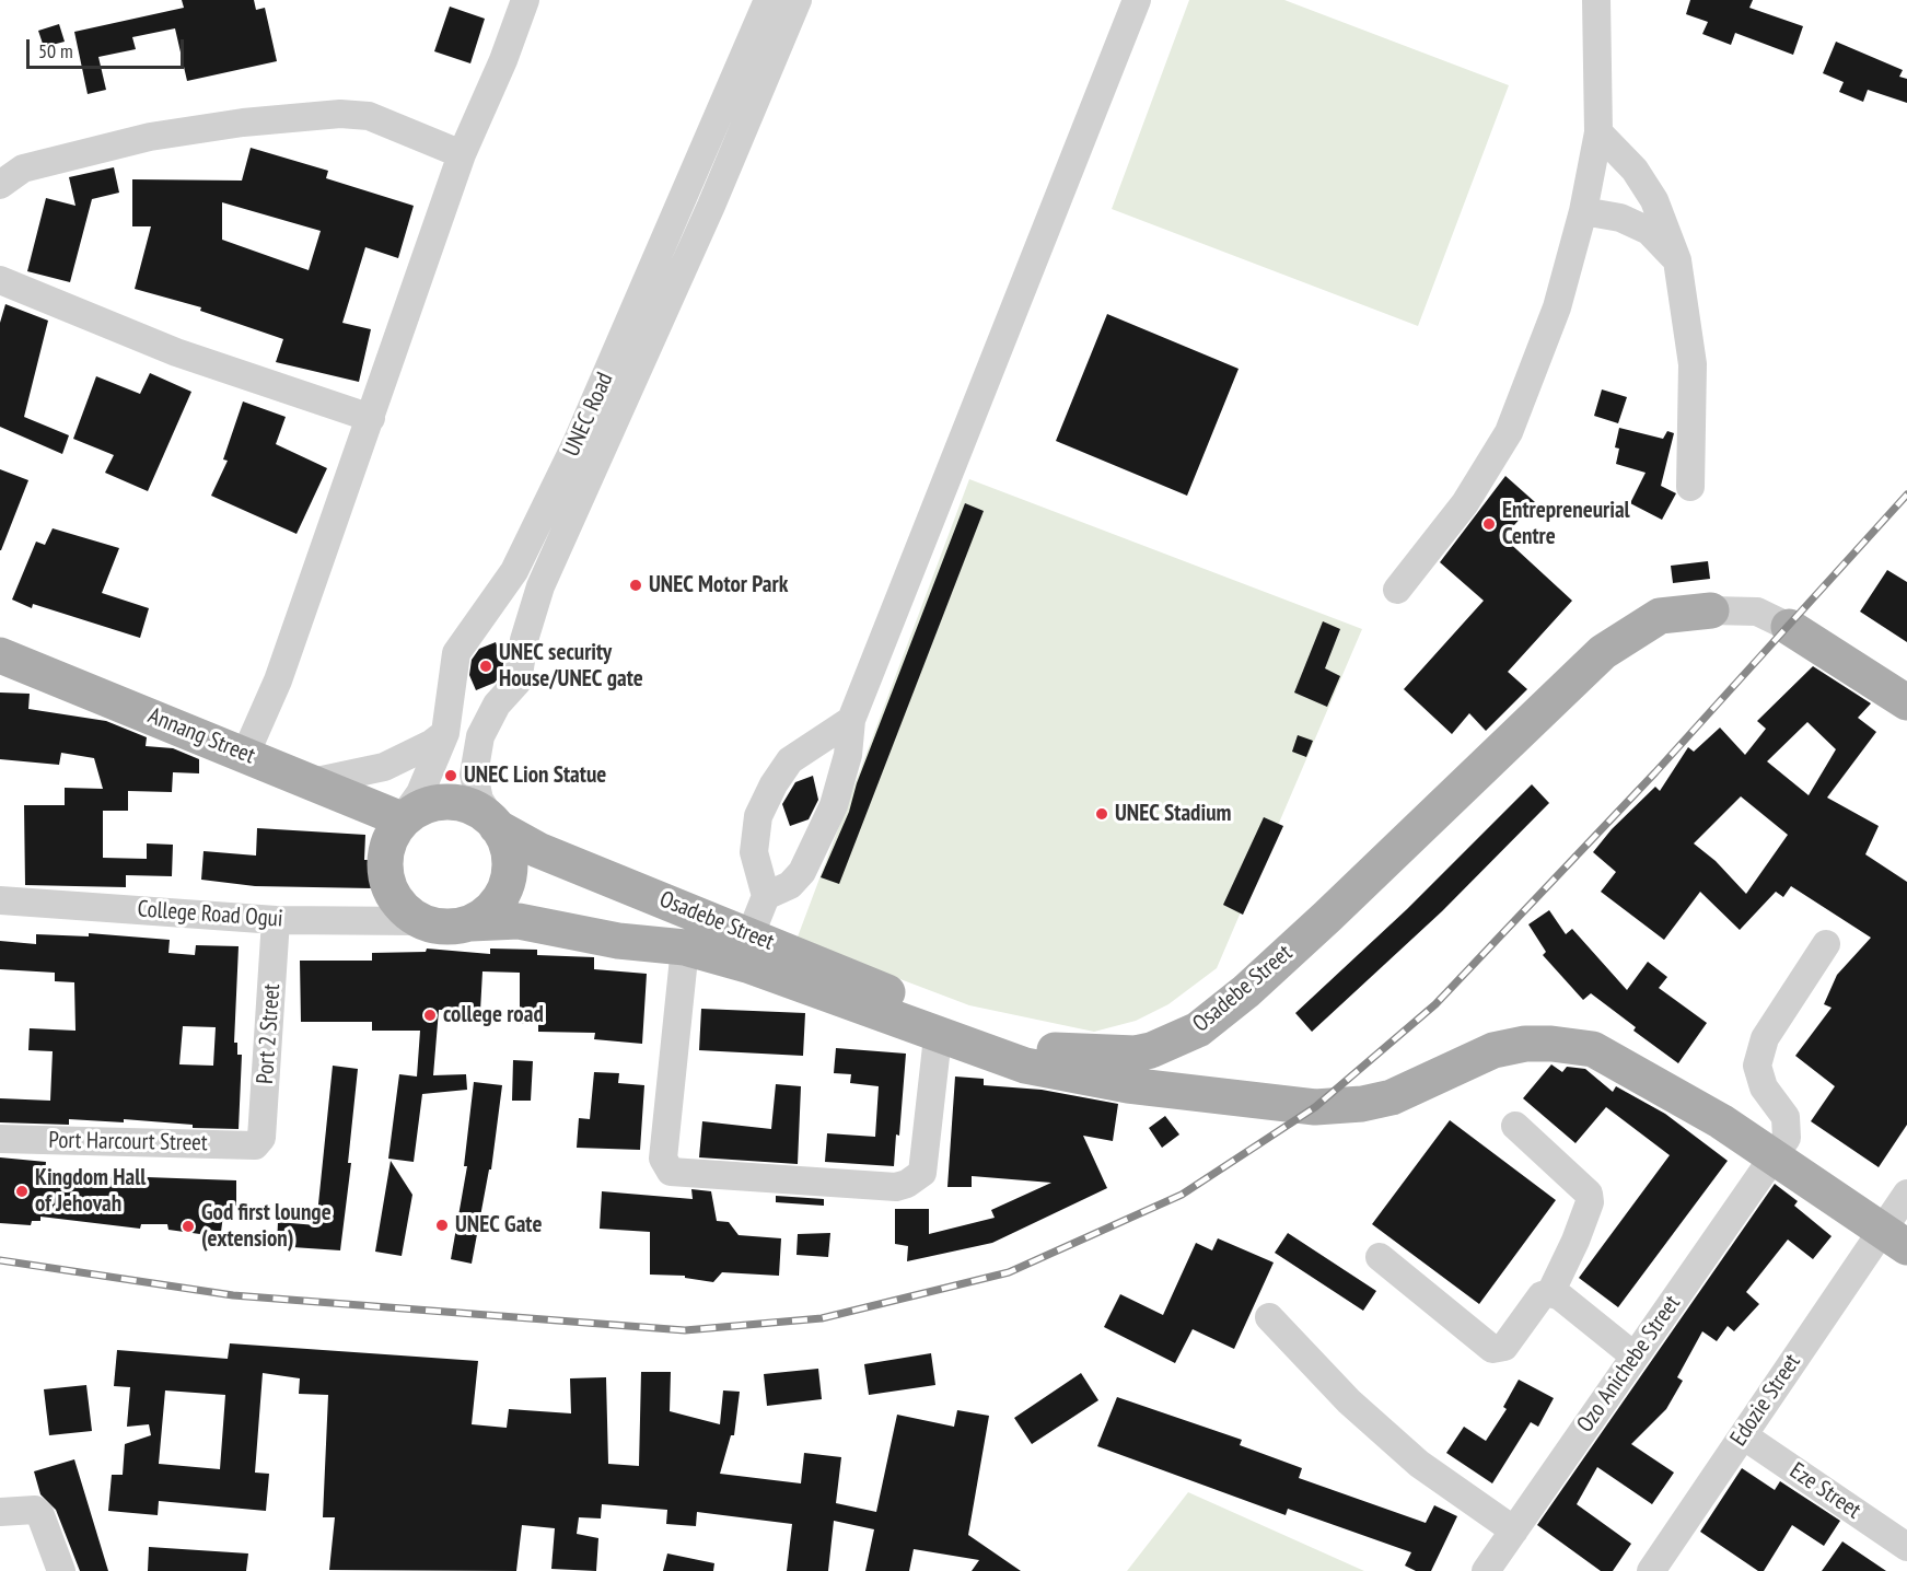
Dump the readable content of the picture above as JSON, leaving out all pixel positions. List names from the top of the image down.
{
  "streets": {
    "main road": ["Annang Street", "Osadebe Street"],
    "street": [
      "UNEC Road",
      "College Road Ogui",
      "Port 2 Street",
      "Port Harcourt Street",
      "Ozo Anichebe Street",
      "Edozie Street",
      "Eze Street"
    ]
  },
  "crossings": [
    ["UNEC Road", "Annang Street"],
    ["UNEC Road", "College Road Ogui"],
    ["UNEC Road", "Osadebe Street"],
    ["Annang Street", "College Road Ogui"],
    ["Annang Street", "Osadebe Street"],
    ["College Road Ogui", "Osadebe Street"],
    ["College Road Ogui", "Port 2 Street"],
    ["Osadebe Street", "Ozo Anichebe Street"],
    ["Osadebe Street", "Edozie Street"],
    ["Port 2 Street", "Port Harcourt Street"],
    ["Edozie Street", "Eze Street"]
  ],
  "places": [
    "Entrepreneurial Centre",
    "UNEC Motor Park",
    "UNEC security House/UNEC gate",
    "UNEC Lion Statue",
    "UNEC Stadium",
    "college road",
    "Kingdom Hall of Jehovah",
    "UNEC Gate",
    "God first lounge (extension)"
  ],
  "scale_bar": "50 m"
}
